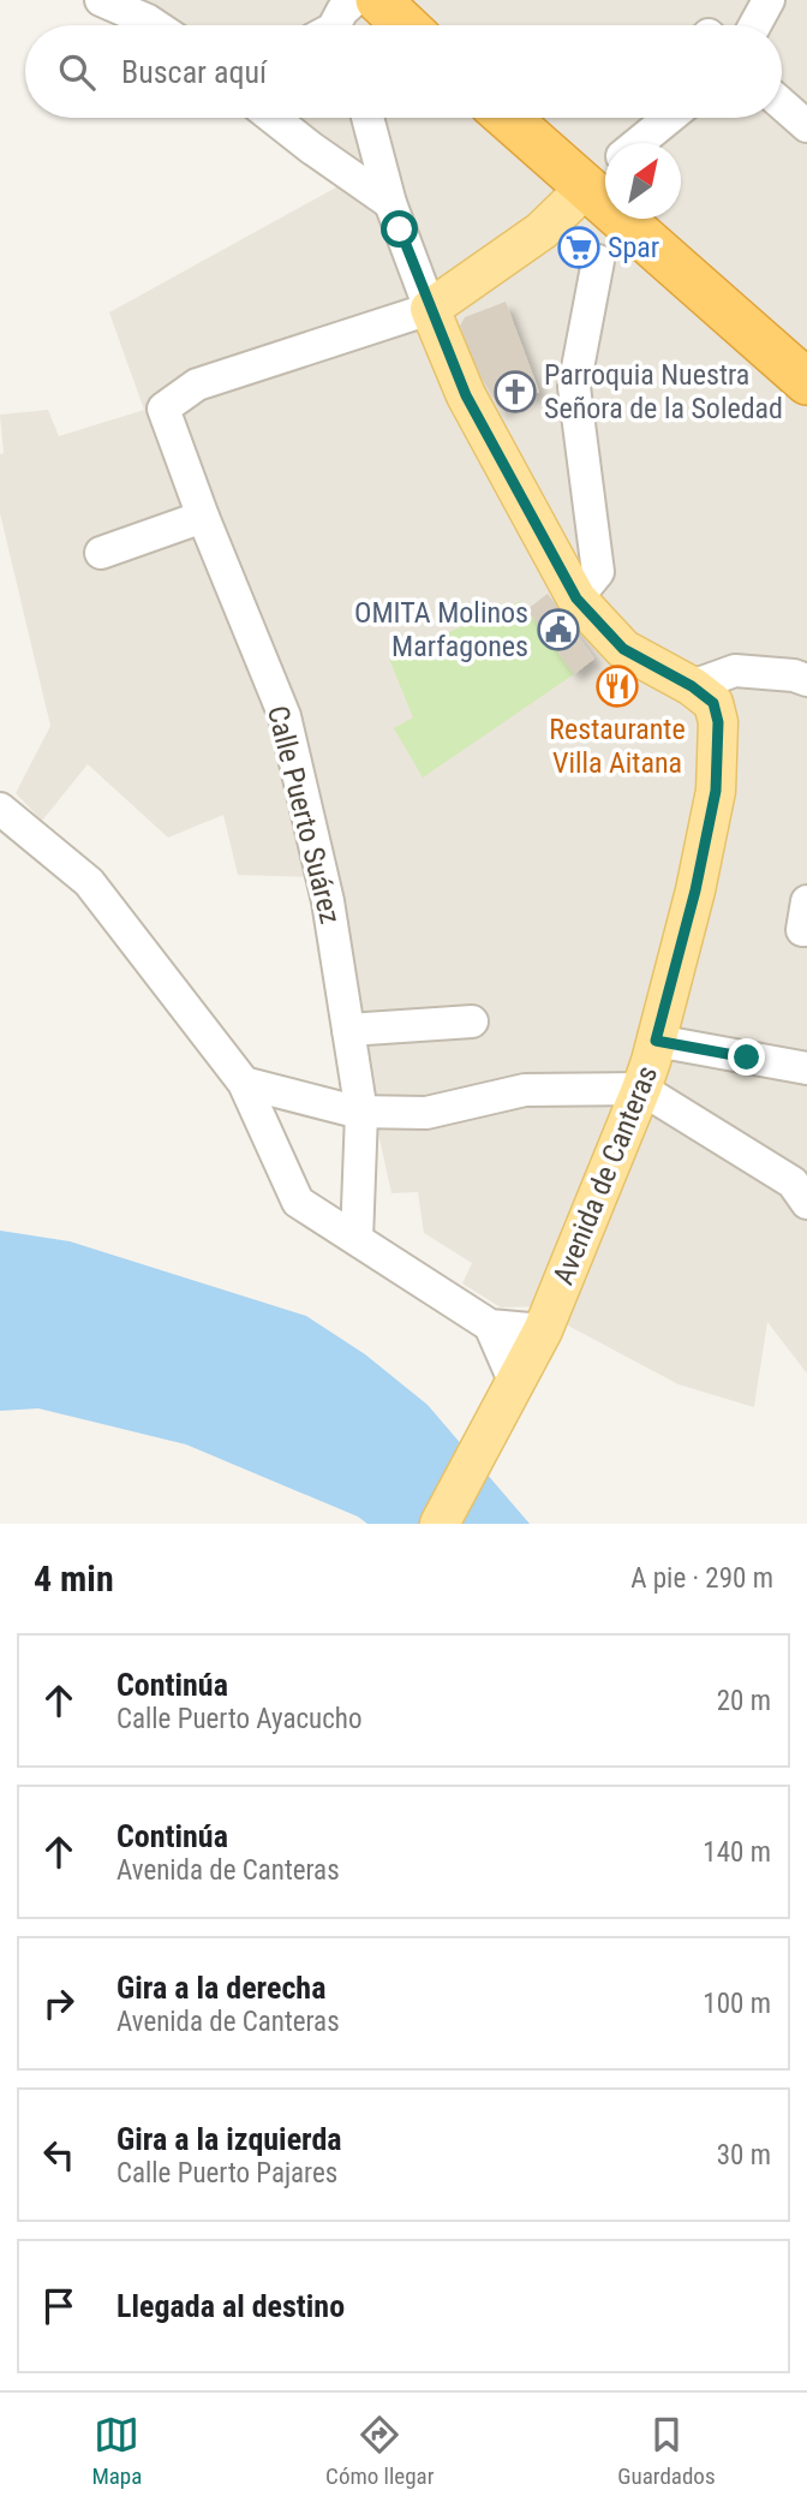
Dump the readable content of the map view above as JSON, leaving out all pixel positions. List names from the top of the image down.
{
  "streets": {
    "main road": ["Avenida de Canteras"],
    "street": ["Calle Puerto Suárez"]
  },
  "crossings": [
    ["Calle Puerto Suárez", "Avenida de Canteras"]
  ],
  "places": {
    "supermarket": ["Spar"],
    "church": ["Parroquia Nuestra Señora de la Soledad"],
    "public building": ["OMITA Molinos Marfagones"],
    "restaurant": ["Restaurante Villa Aitana"]
  },
  "north": "top right",
  "page": {
    "search": "Buscar aquí",
    "heading": ["4 min", "A pie · 290 m"],
    "list": [
      ["Continúa", "Calle Puerto Ayacucho", "20 m"],
      ["Continúa", "Avenida de Canteras", "140 m"],
      ["Gira a la derecha", "Avenida de Canteras", "100 m"],
      ["Gira a la izquierda", "Calle Puerto Pajares", "30 m"],
      "Llegada al destino"
    ],
    "nav": ["Mapa", "Cómo llegar", "Guardados"]
  }
}
